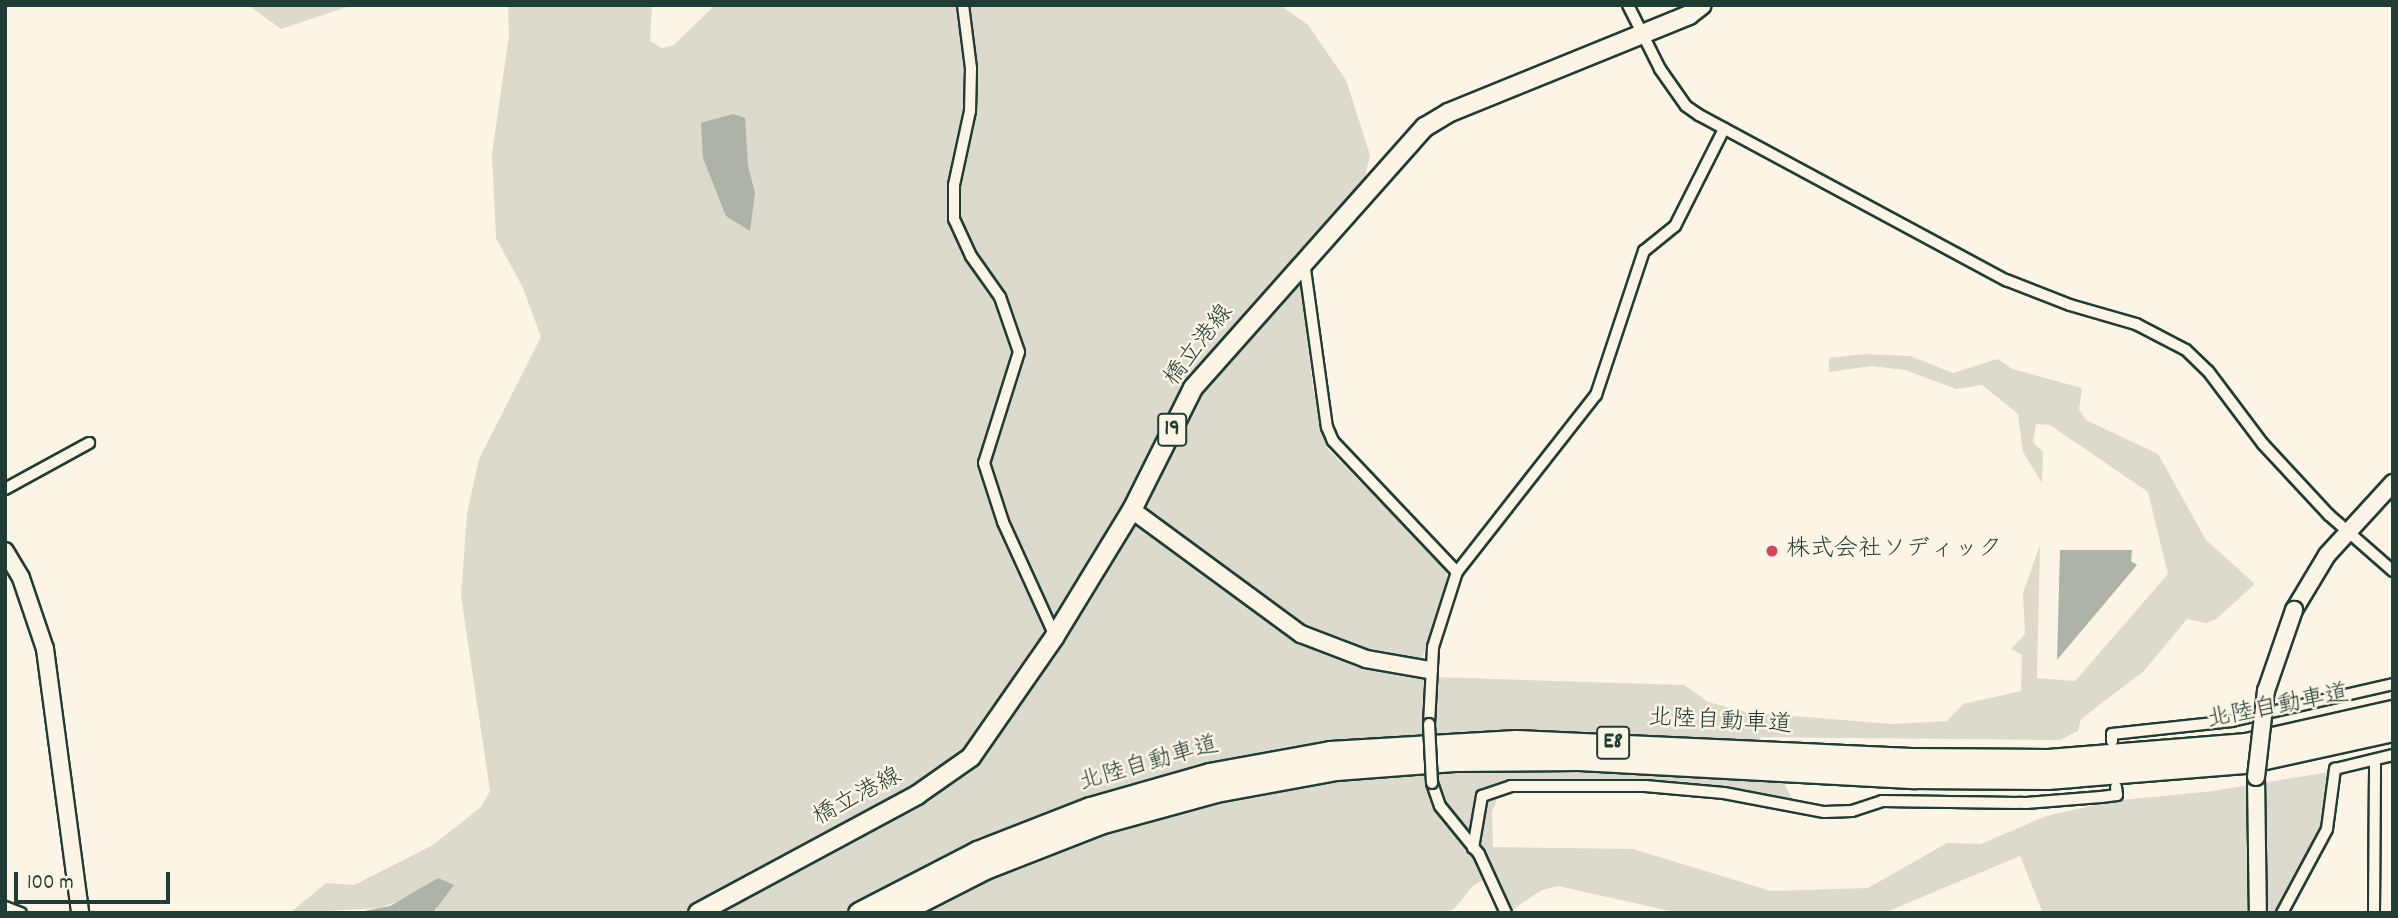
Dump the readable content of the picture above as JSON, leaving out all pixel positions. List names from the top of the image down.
{
  "streets": {
    "highway": ["北陸自動車道", "E8"],
    "main road": ["橋立港線", "19"]
  },
  "places": ["株式会社ソディック"],
  "scale_bar": "100 m"
}
